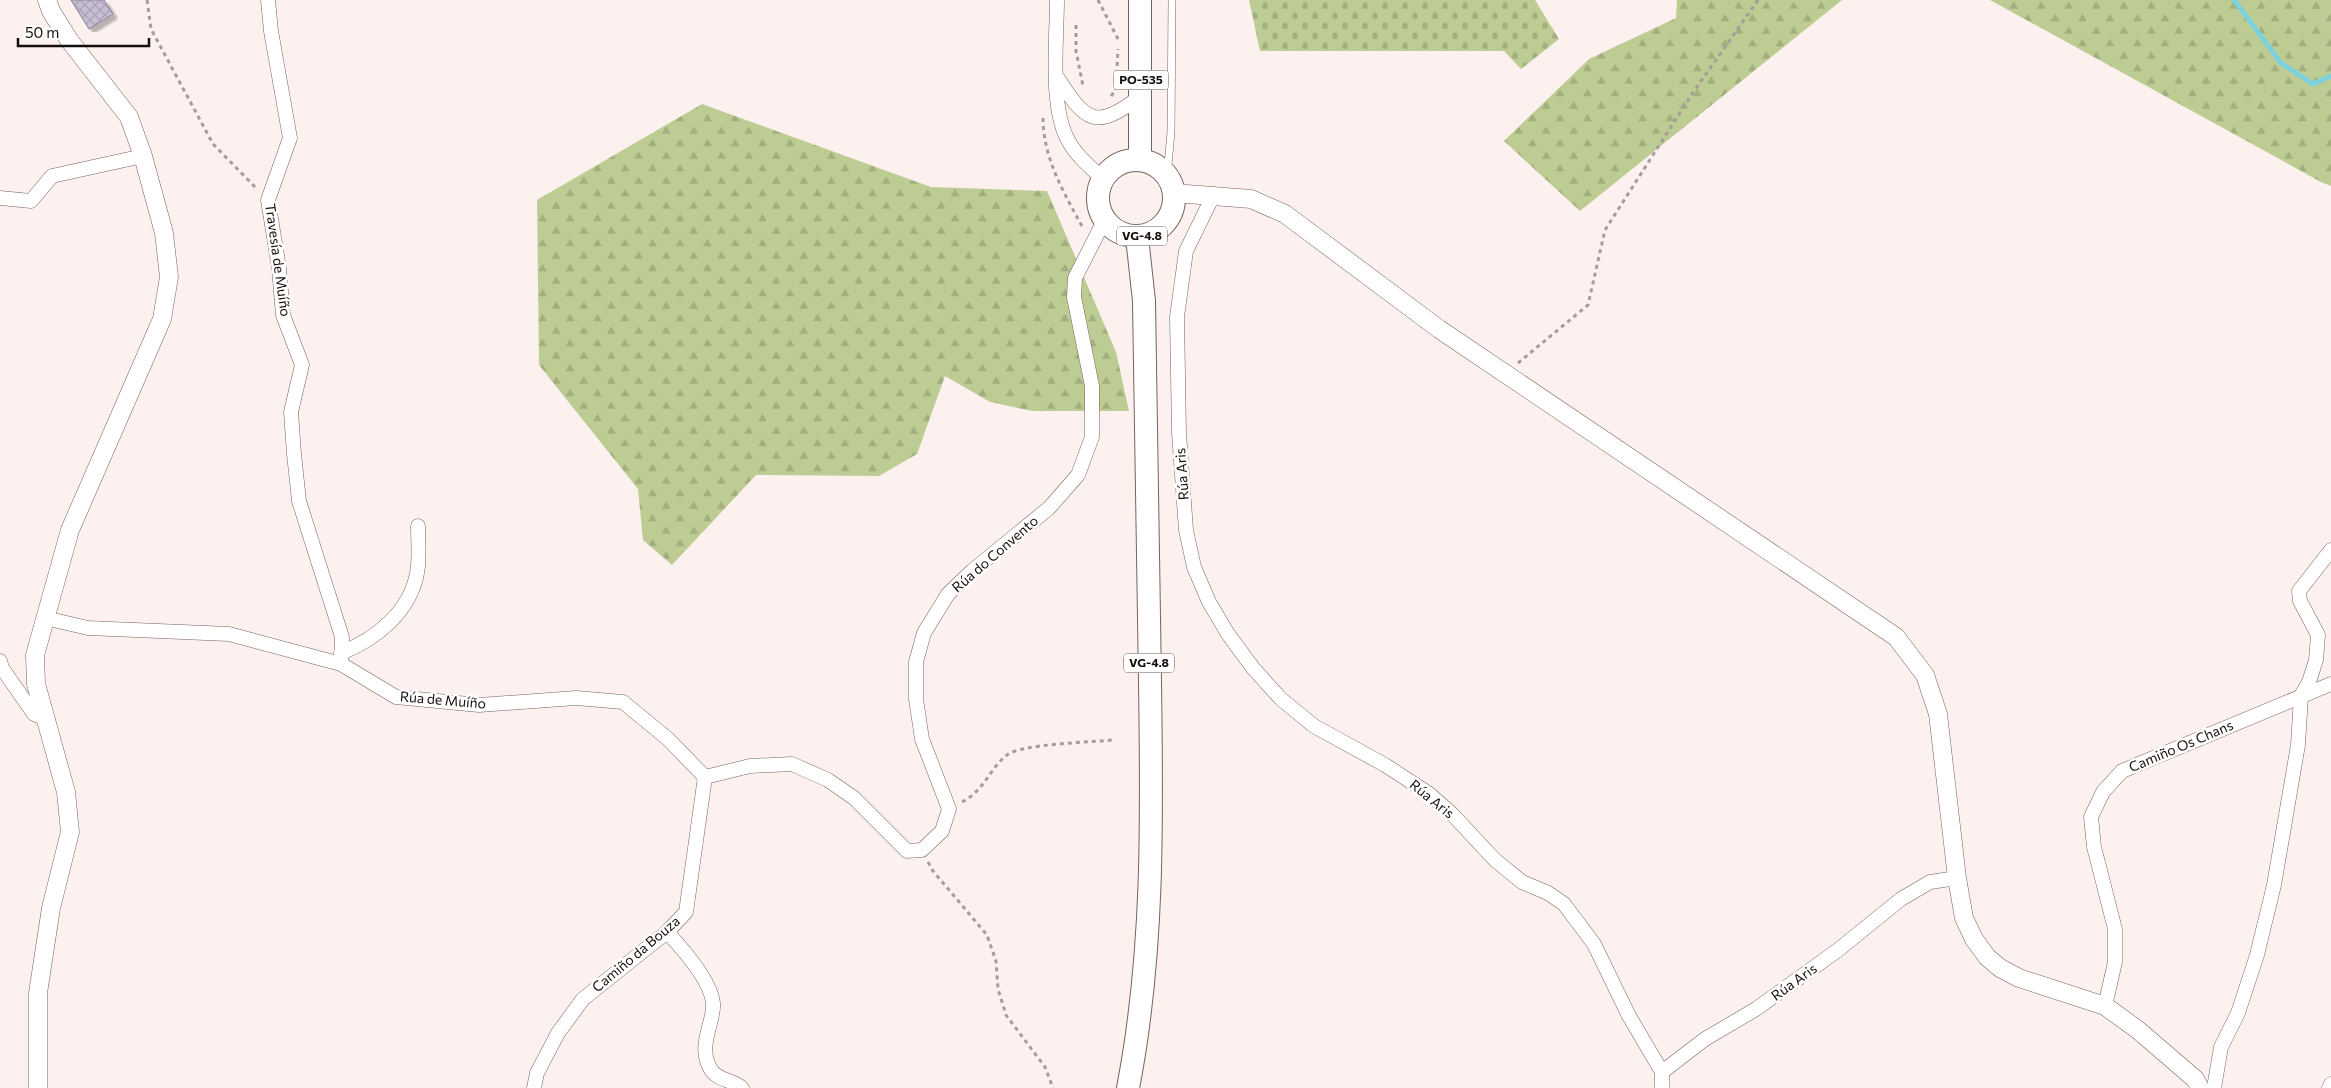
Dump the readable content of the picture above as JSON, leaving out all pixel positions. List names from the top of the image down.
{
  "streets": {
    "highway": ["PO-535", "VG-4.8"],
    "street": [
      "Travesía de Muíño",
      "Rúa Aris",
      "Rúa do Convento",
      "Rúa de Muíño",
      "Camiño Os Chans",
      "Camiño da Bouza"
    ]
  },
  "crossings": [
    ["PO-535", "VG-4.8"],
    ["PO-535", "Rúa do Convento"],
    ["VG-4.8", "Rúa do Convento"],
    ["Travesía de Muíño", "Rúa de Muíño"],
    ["Rúa de Muíño", "Camiño da Bouza"]
  ],
  "scale_bar": "50 m"
}
